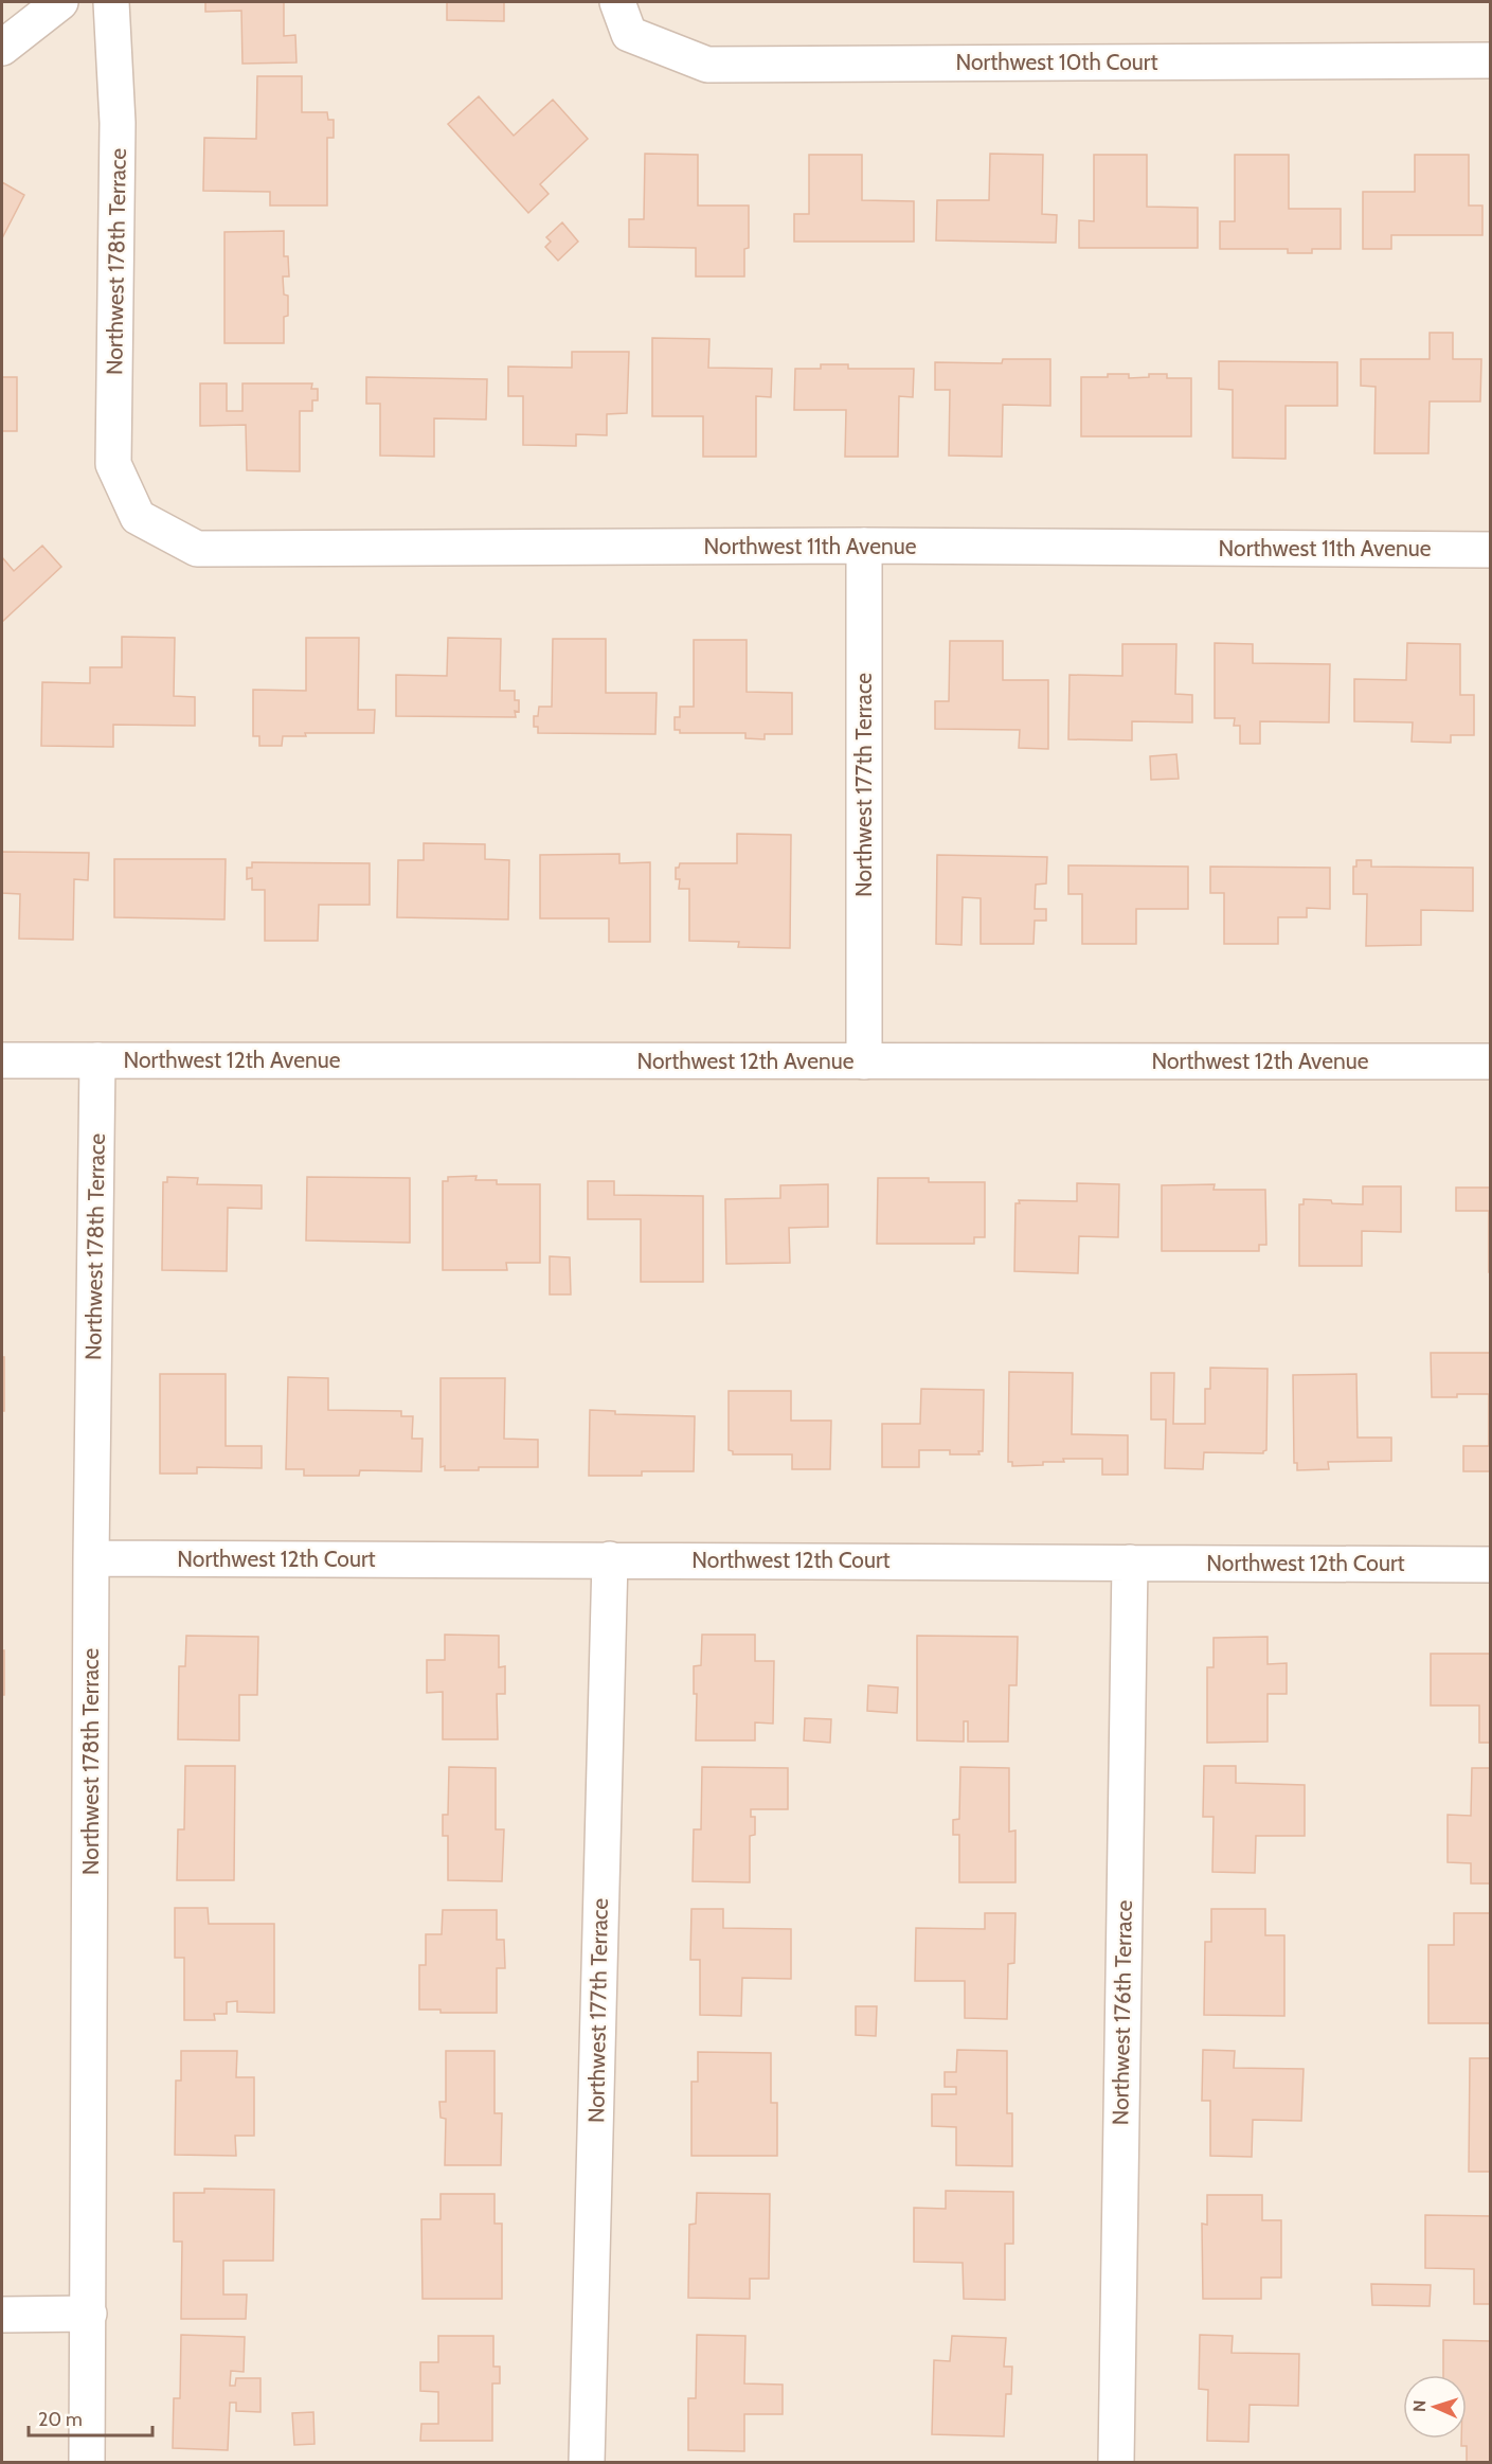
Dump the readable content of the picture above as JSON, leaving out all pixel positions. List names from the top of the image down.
{
  "streets": {
    "street": [
      "Northwest 10th Court",
      "Northwest 178th Terrace",
      "Northwest 11th Avenue",
      "Northwest 177th Terrace",
      "Northwest 12th Avenue",
      "Northwest 12th Court",
      "Northwest 176th Terrace"
    ]
  },
  "crossings": [
    ["Northwest 178th Terrace", "Northwest 11th Avenue"],
    ["Northwest 178th Terrace", "Northwest 12th Avenue"],
    ["Northwest 178th Terrace", "Northwest 12th Court"],
    ["Northwest 11th Avenue", "Northwest 177th Terrace"],
    ["Northwest 177th Terrace", "Northwest 12th Avenue"],
    ["Northwest 177th Terrace", "Northwest 12th Court"],
    ["Northwest 12th Court", "Northwest 176th Terrace"]
  ],
  "scale_bar": "20 m",
  "north": "left"
}
